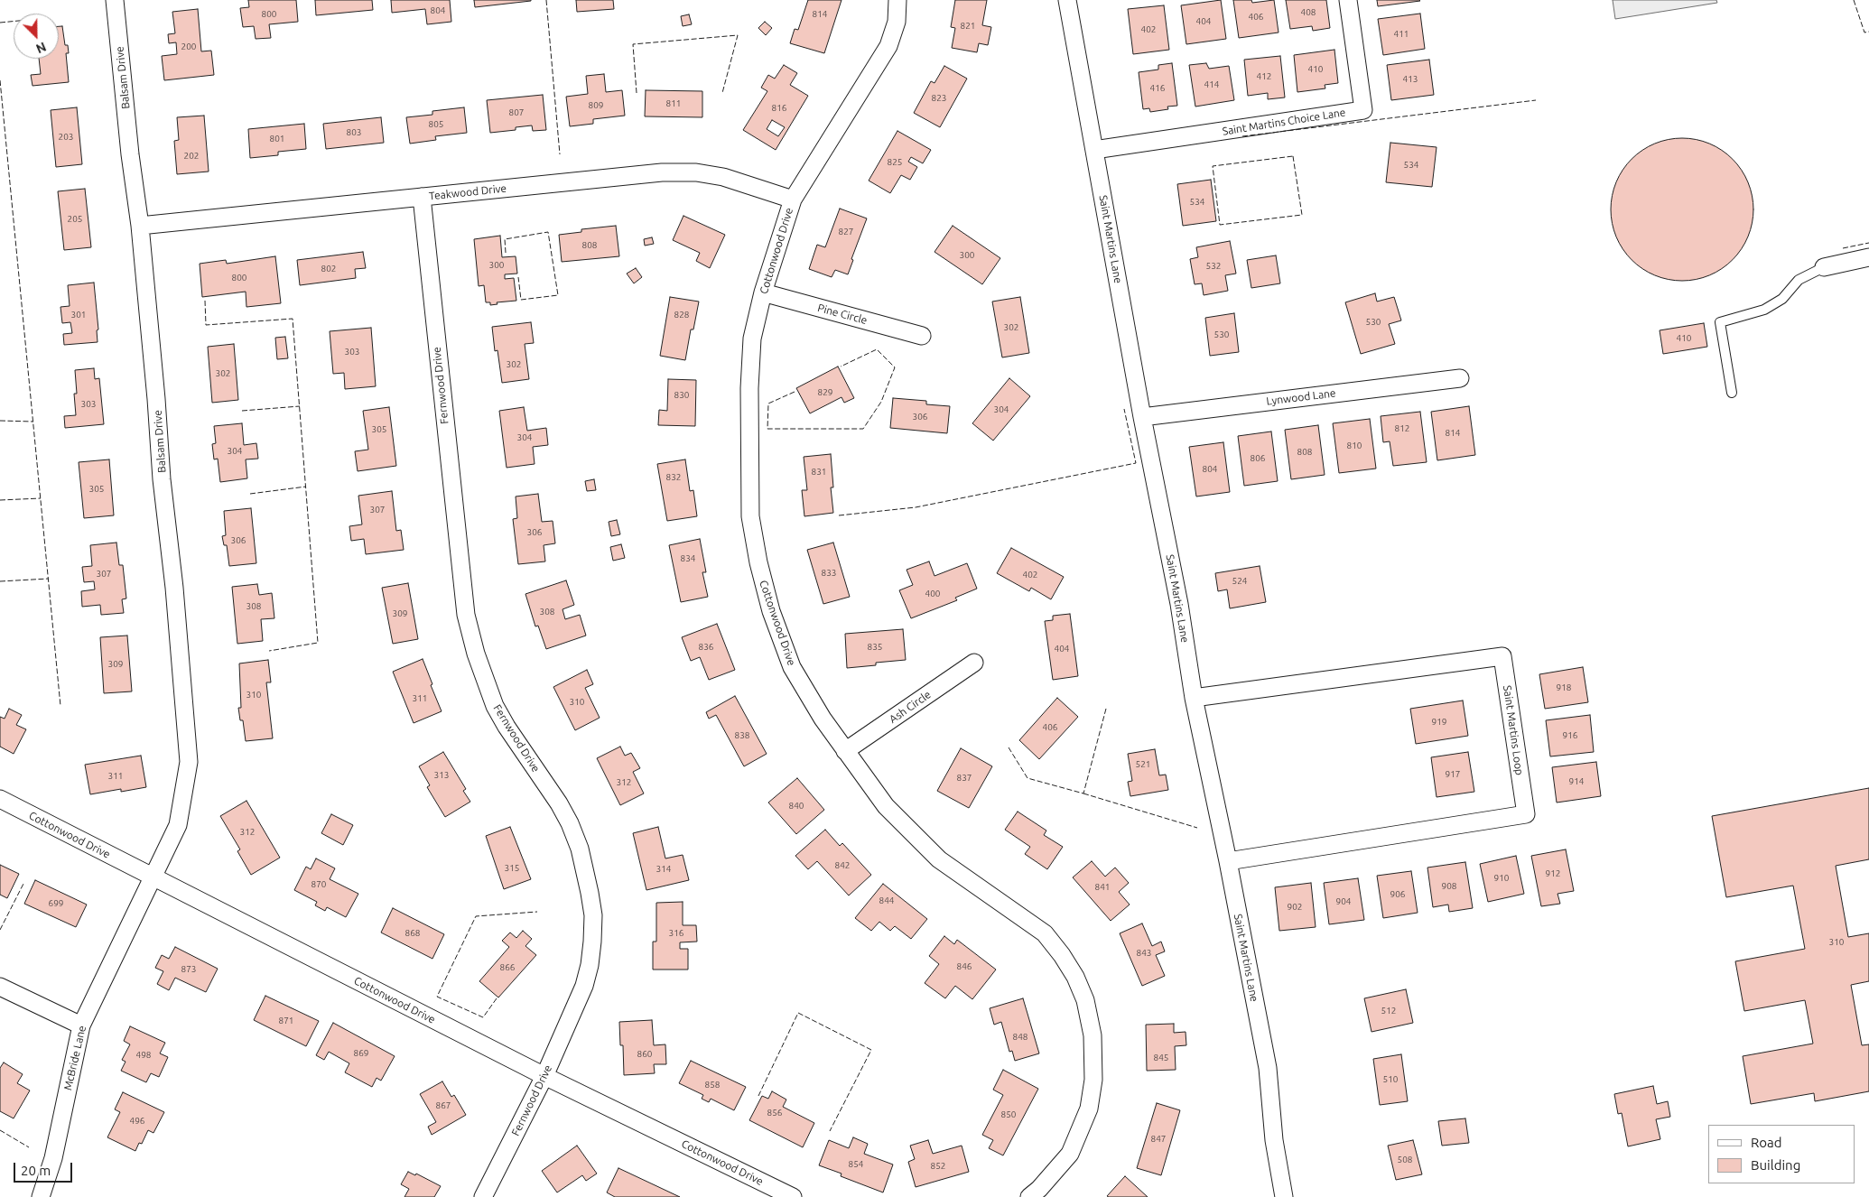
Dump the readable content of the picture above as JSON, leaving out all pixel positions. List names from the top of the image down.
{
  "streets": {
    "street": [
      "Balsam Drive",
      "Saint Martins Choice Lane",
      "Teakwood Drive",
      "Saint Martins Lane",
      "Cottonwood Drive",
      "Pine Circle",
      "Fernwood Drive",
      "Lynwood Lane",
      "Ash Circle",
      "Saint Martins Loop",
      "McBride Lane"
    ]
  },
  "crossings": [
    ["Balsam Drive", "Teakwood Drive"],
    ["Balsam Drive", "Cottonwood Drive"],
    ["Balsam Drive", "McBride Lane"],
    ["Saint Martins Choice Lane", "Saint Martins Lane"],
    ["Teakwood Drive", "Cottonwood Drive"],
    ["Teakwood Drive", "Fernwood Drive"],
    ["Saint Martins Lane", "Lynwood Lane"],
    ["Saint Martins Lane", "Saint Martins Loop"],
    ["Cottonwood Drive", "Pine Circle"],
    ["Cottonwood Drive", "Fernwood Drive"],
    ["Cottonwood Drive", "Ash Circle"],
    ["Cottonwood Drive", "McBride Lane"]
  ],
  "house_numbers": [
    "804",
    "408",
    "800",
    "814",
    "406",
    "404",
    "821",
    "402",
    "411",
    "200",
    "410",
    "412",
    "413",
    "414",
    "416",
    "823",
    "811",
    "809",
    "816",
    "807",
    "805",
    "803",
    "203",
    "801",
    "202",
    "825",
    "534",
    "534",
    "205",
    "827",
    "808",
    "300",
    "300",
    "532",
    "802",
    "800",
    "301",
    "828",
    "530",
    "302",
    "530",
    "410",
    "303",
    "302",
    "302",
    "829",
    "830",
    "303",
    "304",
    "306",
    "812",
    "305",
    "814",
    "304",
    "810",
    "304",
    "808",
    "806",
    "804",
    "831",
    "832",
    "305",
    "307",
    "306",
    "306",
    "834",
    "833",
    "307",
    "402",
    "524",
    "400",
    "308",
    "308",
    "309",
    "836",
    "835",
    "404",
    "309",
    "918",
    "310",
    "311",
    "310",
    "919",
    "406",
    "838",
    "916",
    "521",
    "917",
    "313",
    "311",
    "837",
    "914",
    "312",
    "840",
    "312",
    "842",
    "315",
    "314",
    "912",
    "910",
    "870",
    "908",
    "841",
    "906",
    "844",
    "904",
    "699",
    "902",
    "868",
    "316",
    "310",
    "843",
    "846",
    "866",
    "873",
    "512",
    "871",
    "848",
    "869",
    "860",
    "498",
    "845",
    "510",
    "858",
    "867",
    "856",
    "850",
    "496",
    "847",
    "508",
    "854",
    "852"
  ],
  "legend": ["Road", "Building"],
  "scale_bar": "20 m",
  "north": "bottom right"
}
